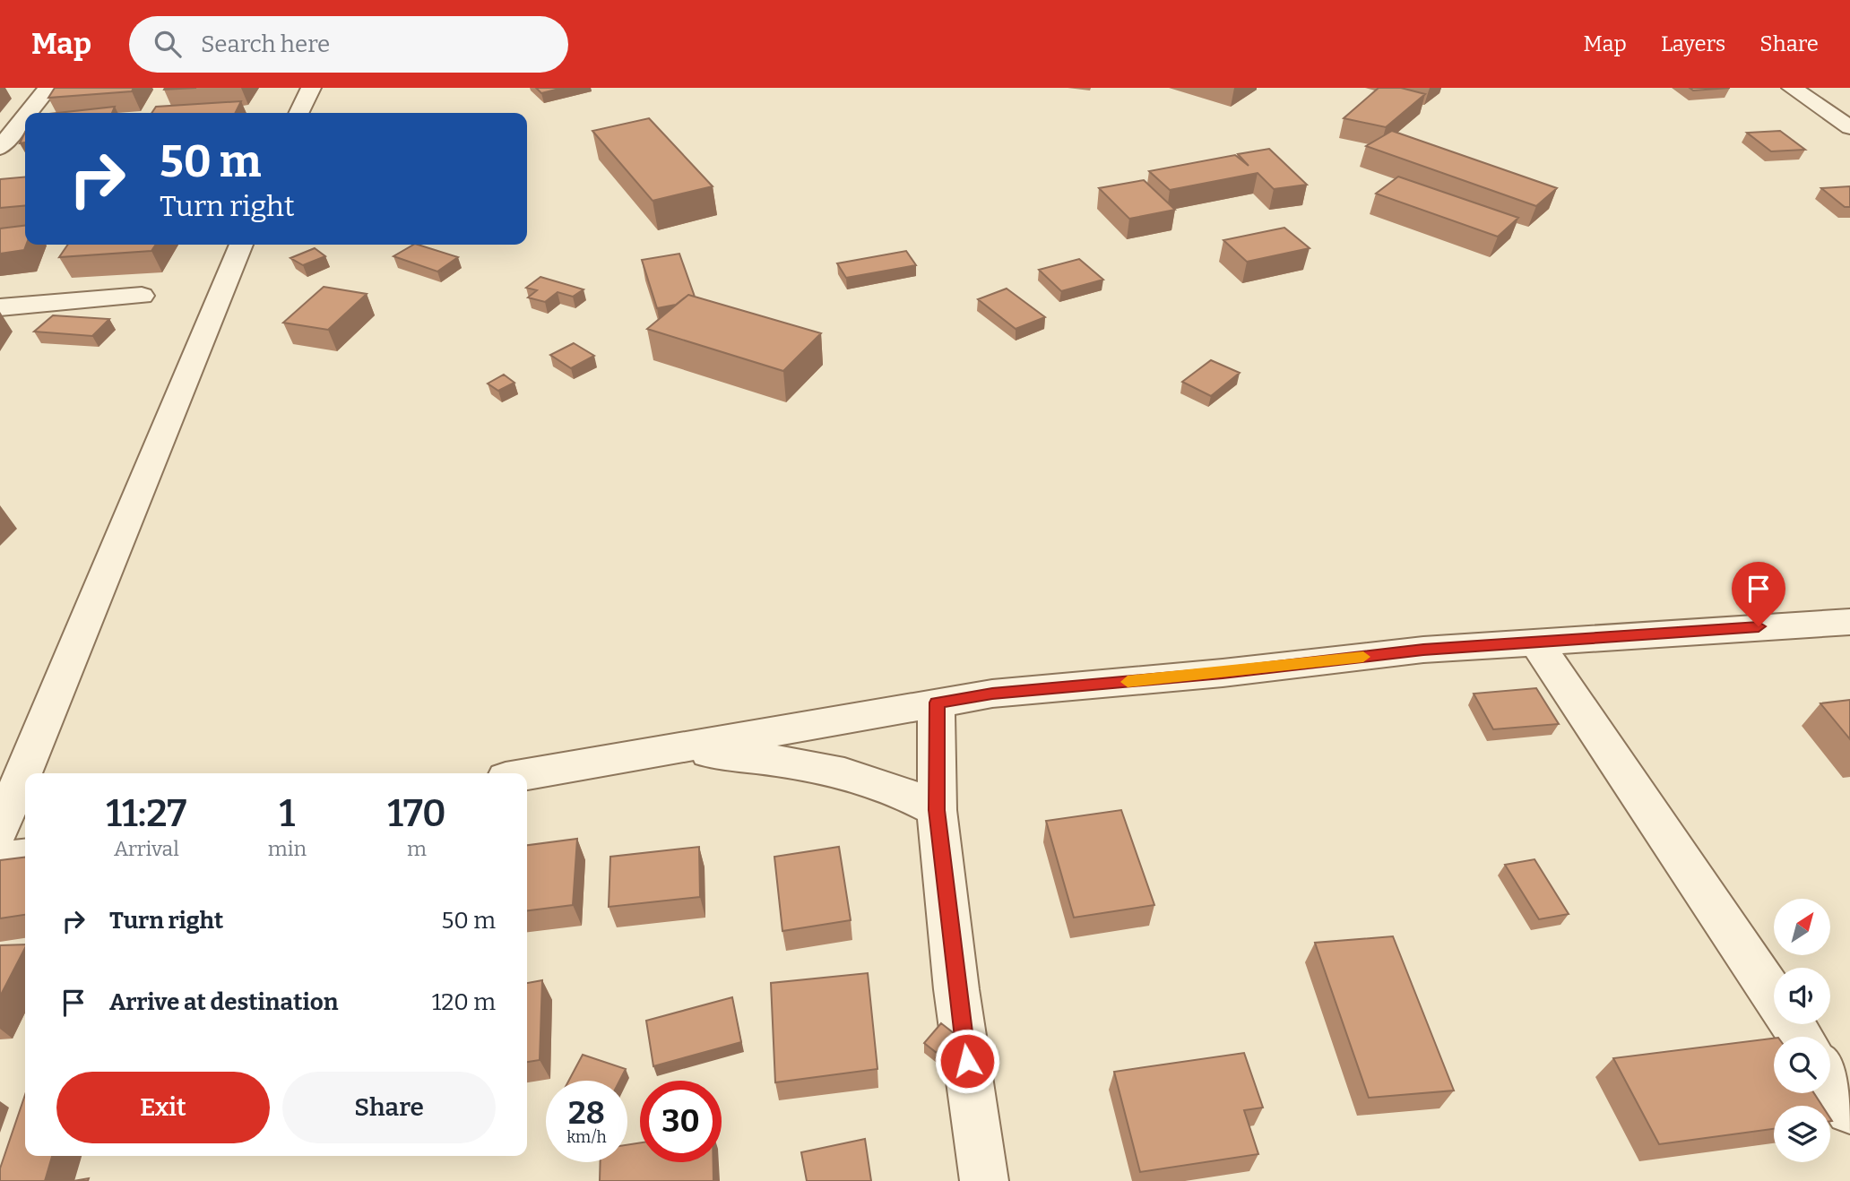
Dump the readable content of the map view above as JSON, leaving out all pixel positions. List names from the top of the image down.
{
  "north": "top right",
  "page": {
    "header": "Map",
    "search": "Search here",
    "nav": ["Map", "Layers", "Share"],
    "turn": ["50 m", "Turn right"],
    "eta": [
      "11:27",
      "Arrival",
      "1",
      "min",
      "170",
      "m"
    ],
    "list": [
      {
        "name": "Turn right",
        "value": "50 m"
      },
      {
        "name": "Arrive at destination",
        "value": "120 m"
      }
    ],
    "buttons": ["Exit", "Share"],
    "speed": "28 km/h",
    "limit": "30"
  }
}
